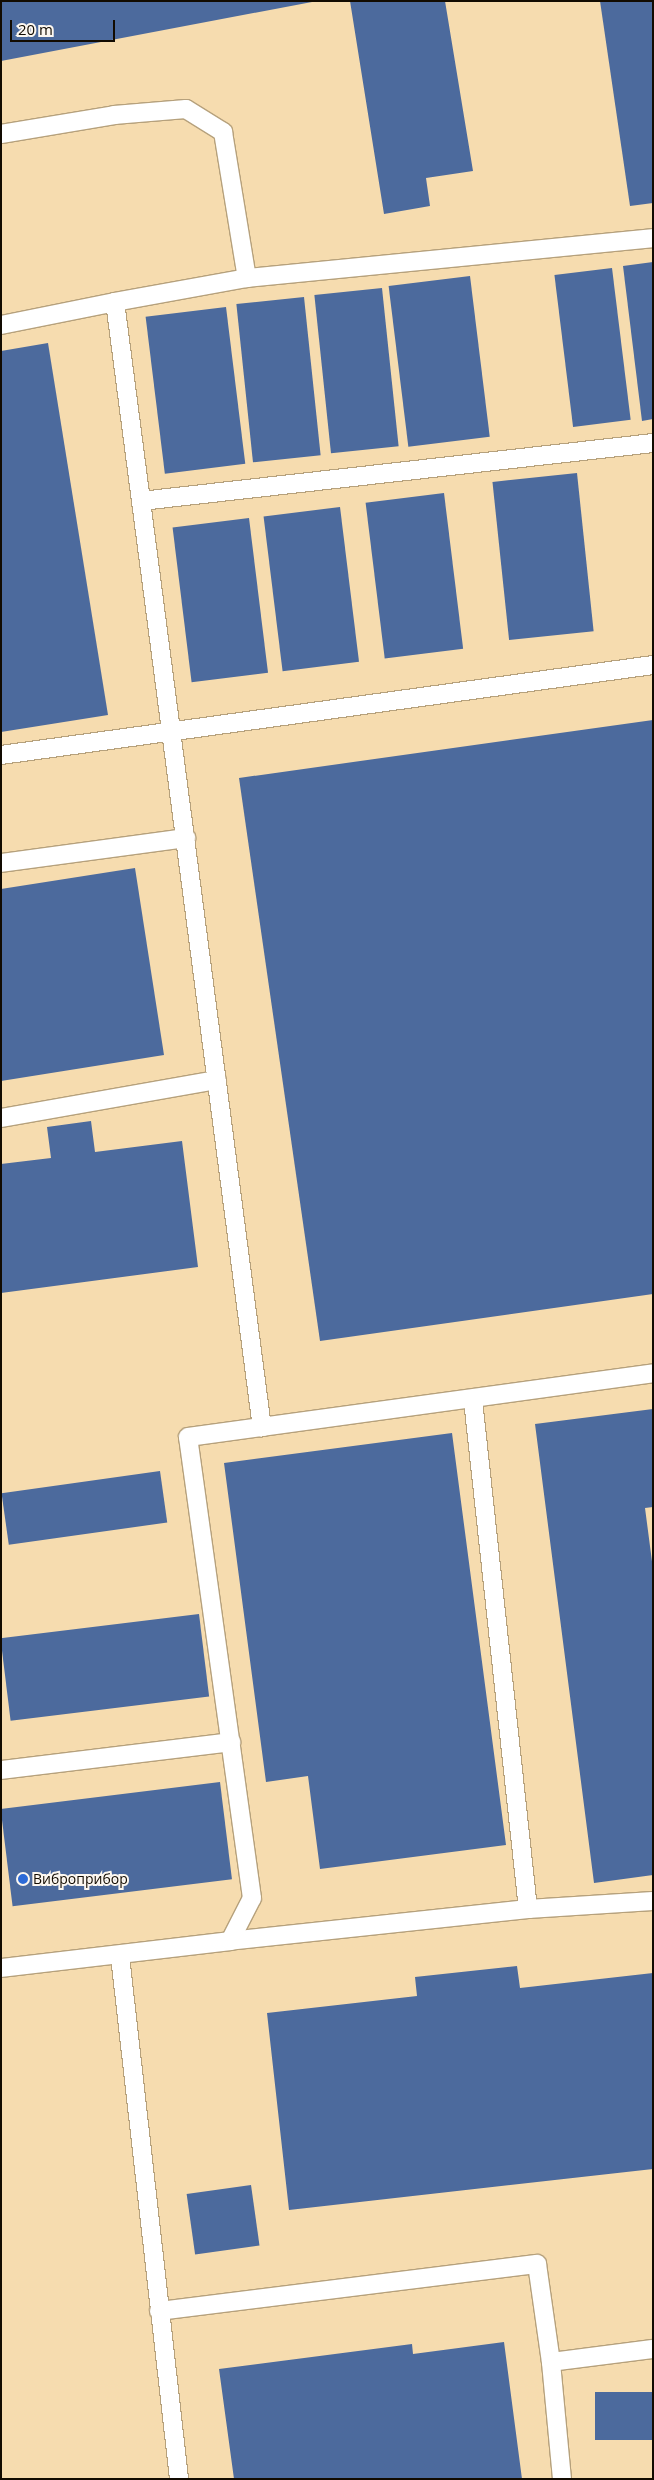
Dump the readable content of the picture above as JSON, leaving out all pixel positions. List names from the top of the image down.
{
  "places": ["Виброприбор"],
  "scale_bar": "20 m"
}
